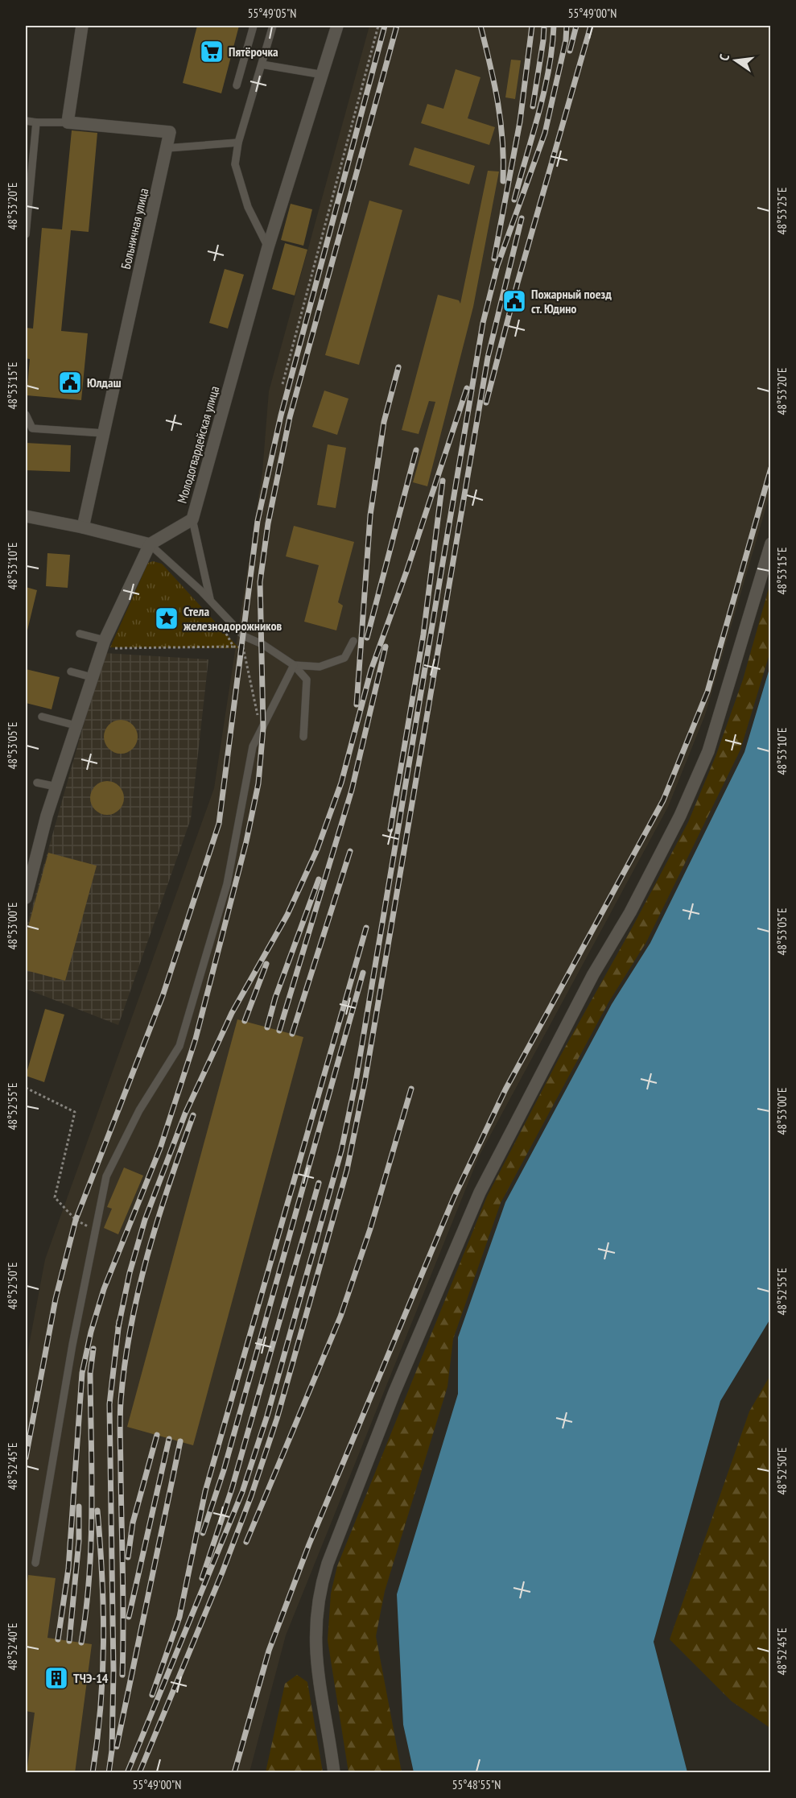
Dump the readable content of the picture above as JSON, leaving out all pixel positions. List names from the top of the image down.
{
  "streets": {
    "street": ["Больничная улица", "Молодогвардейская улица"]
  },
  "places": {
    "supermarket": ["Пятёрочка"],
    "public building": ["Пожарный поезд ст. Юдино", "Юлдаш"],
    "place": ["Стела железнодорожников"],
    "building": ["ТЧЭ-14"]
  },
  "north": "left",
  "coordinates": [
    "55°49'05\"N",
    "55°49'00\"N",
    "48°53'20\"E",
    "48°53'25\"E",
    "48°53'15\"E",
    "48°53'10\"E",
    "48°53'05\"E",
    "48°53'00\"E",
    "48°52'55\"E",
    "48°52'50\"E",
    "48°52'45\"E",
    "48°52'40\"E",
    "55°48'55\"N"
  ]
}
